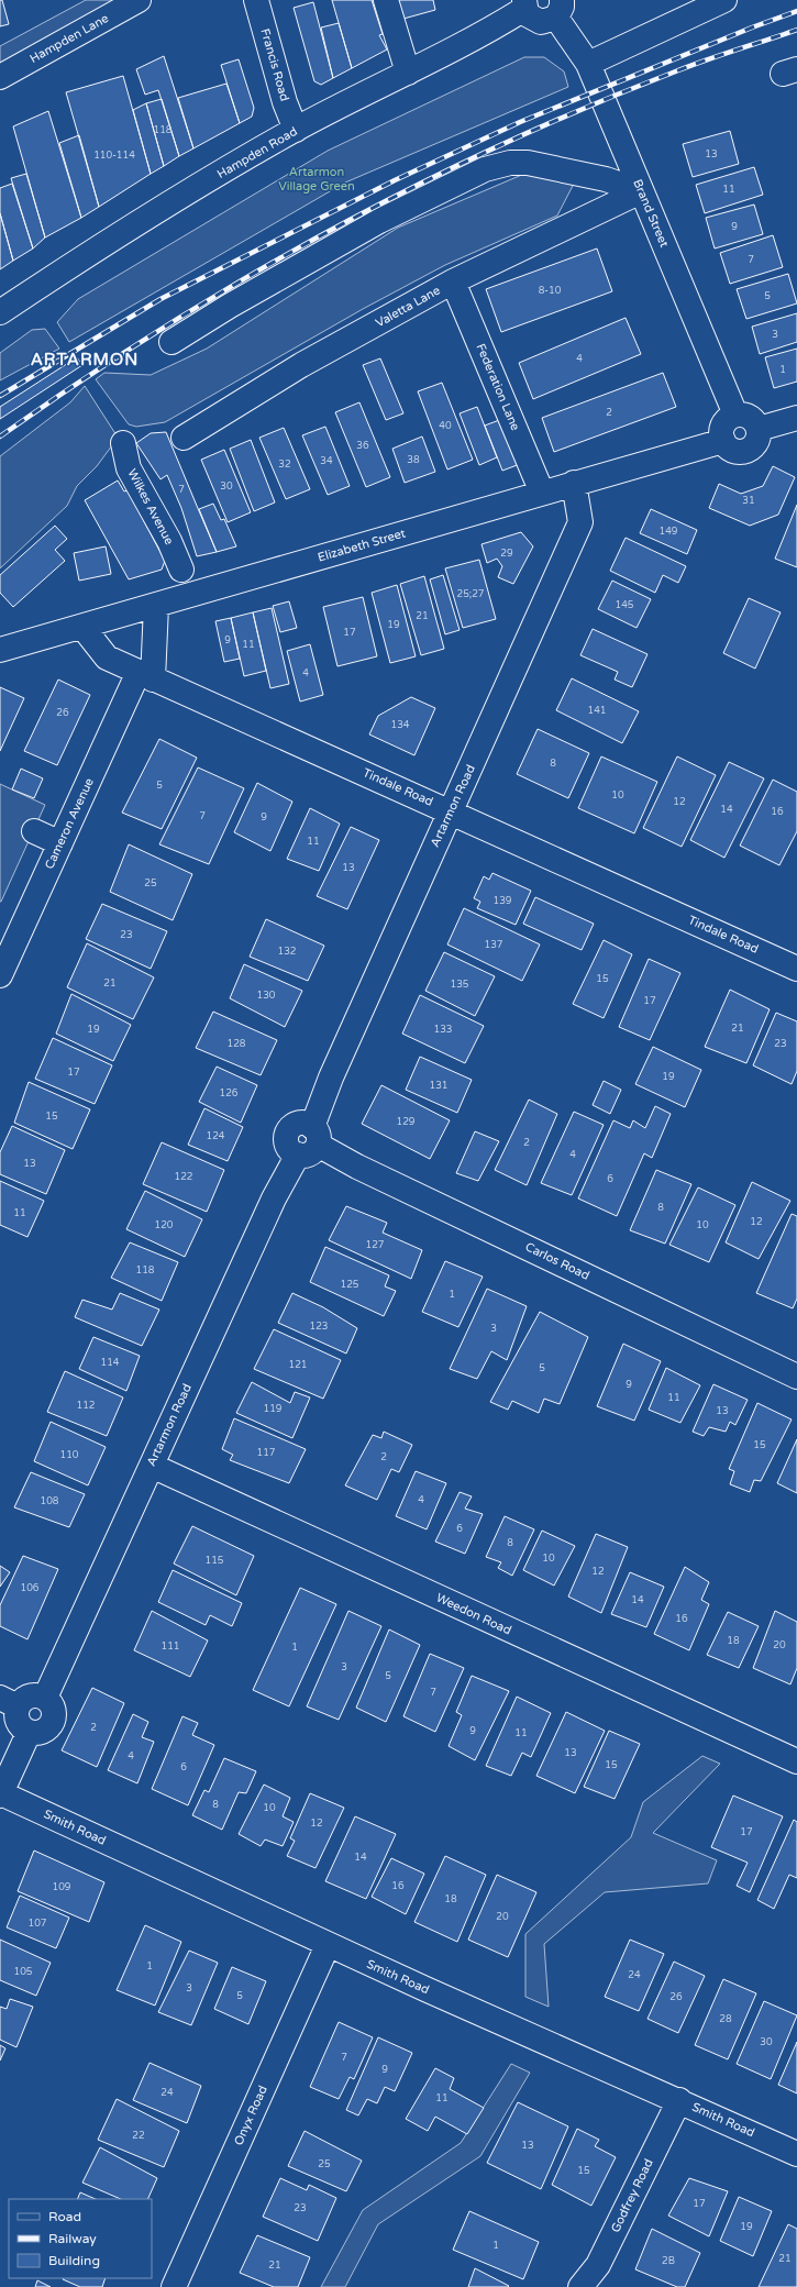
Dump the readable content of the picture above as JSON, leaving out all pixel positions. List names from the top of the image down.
{
  "streets": {
    "street": [
      "Hampden Lane",
      "Francis Road",
      "Hampden Road",
      "Brand Street",
      "Valetta Lane",
      "Federation Lane",
      "Wilkes Avenue",
      "Elizabeth Street",
      "Tindale Road",
      "Artarmon Road",
      "Cameron Avenue",
      "Carlos Road",
      "Weedon Road",
      "Smith Road",
      "Onyx Road",
      "Godfrey Road"
    ]
  },
  "crossings": [
    ["Francis Road", "Hampden Road"],
    ["Brand Street", "Valetta Lane"],
    ["Brand Street", "Elizabeth Street"],
    ["Valetta Lane", "Federation Lane"],
    ["Federation Lane", "Elizabeth Street"],
    ["Elizabeth Street", "Tindale Road"],
    ["Elizabeth Street", "Artarmon Road"],
    ["Tindale Road", "Artarmon Road"],
    ["Tindale Road", "Cameron Avenue"],
    ["Artarmon Road", "Carlos Road"],
    ["Artarmon Road", "Weedon Road"],
    ["Smith Road", "Onyx Road"],
    ["Smith Road", "Godfrey Road"]
  ],
  "districts": ["ARTARMON"],
  "parks": ["Artarmon Village Green"],
  "house_numbers": [
    "118",
    "13",
    "110-114",
    "11",
    "9",
    "7",
    "8-10",
    "5",
    "3",
    "4",
    "1",
    "2",
    "40",
    "36",
    "38",
    "34",
    "32",
    "30",
    "7",
    "31",
    "149",
    "29",
    "25;27",
    "145",
    "21",
    "19",
    "17",
    "9",
    "11",
    "4",
    "141",
    "26",
    "134",
    "8",
    "5",
    "10",
    "12",
    "14",
    "16",
    "7",
    "9",
    "11",
    "13",
    "25",
    "139",
    "23",
    "137",
    "132",
    "15",
    "21",
    "135",
    "130",
    "17",
    "21",
    "19",
    "133",
    "128",
    "23",
    "17",
    "19",
    "131",
    "126",
    "15",
    "129",
    "124",
    "2",
    "4",
    "13",
    "122",
    "6",
    "8",
    "11",
    "12",
    "120",
    "10",
    "127",
    "118",
    "125",
    "1",
    "123",
    "3",
    "114",
    "121",
    "5",
    "9",
    "11",
    "112",
    "119",
    "13",
    "15",
    "117",
    "110",
    "2",
    "4",
    "108",
    "6",
    "8",
    "10",
    "115",
    "12",
    "106",
    "14",
    "16",
    "18",
    "20",
    "111",
    "1",
    "3",
    "5",
    "7",
    "2",
    "9",
    "11",
    "13",
    "4",
    "15",
    "6",
    "8",
    "10",
    "12",
    "17",
    "14",
    "16",
    "109",
    "18",
    "20",
    "107",
    "1",
    "105",
    "24",
    "3",
    "5",
    "26",
    "28",
    "30",
    "7",
    "9",
    "24",
    "11",
    "22",
    "13",
    "25",
    "15",
    "17",
    "23",
    "19",
    "1",
    "21",
    "2B",
    "21"
  ],
  "legend": ["Road", "Railway", "Building"]
}
